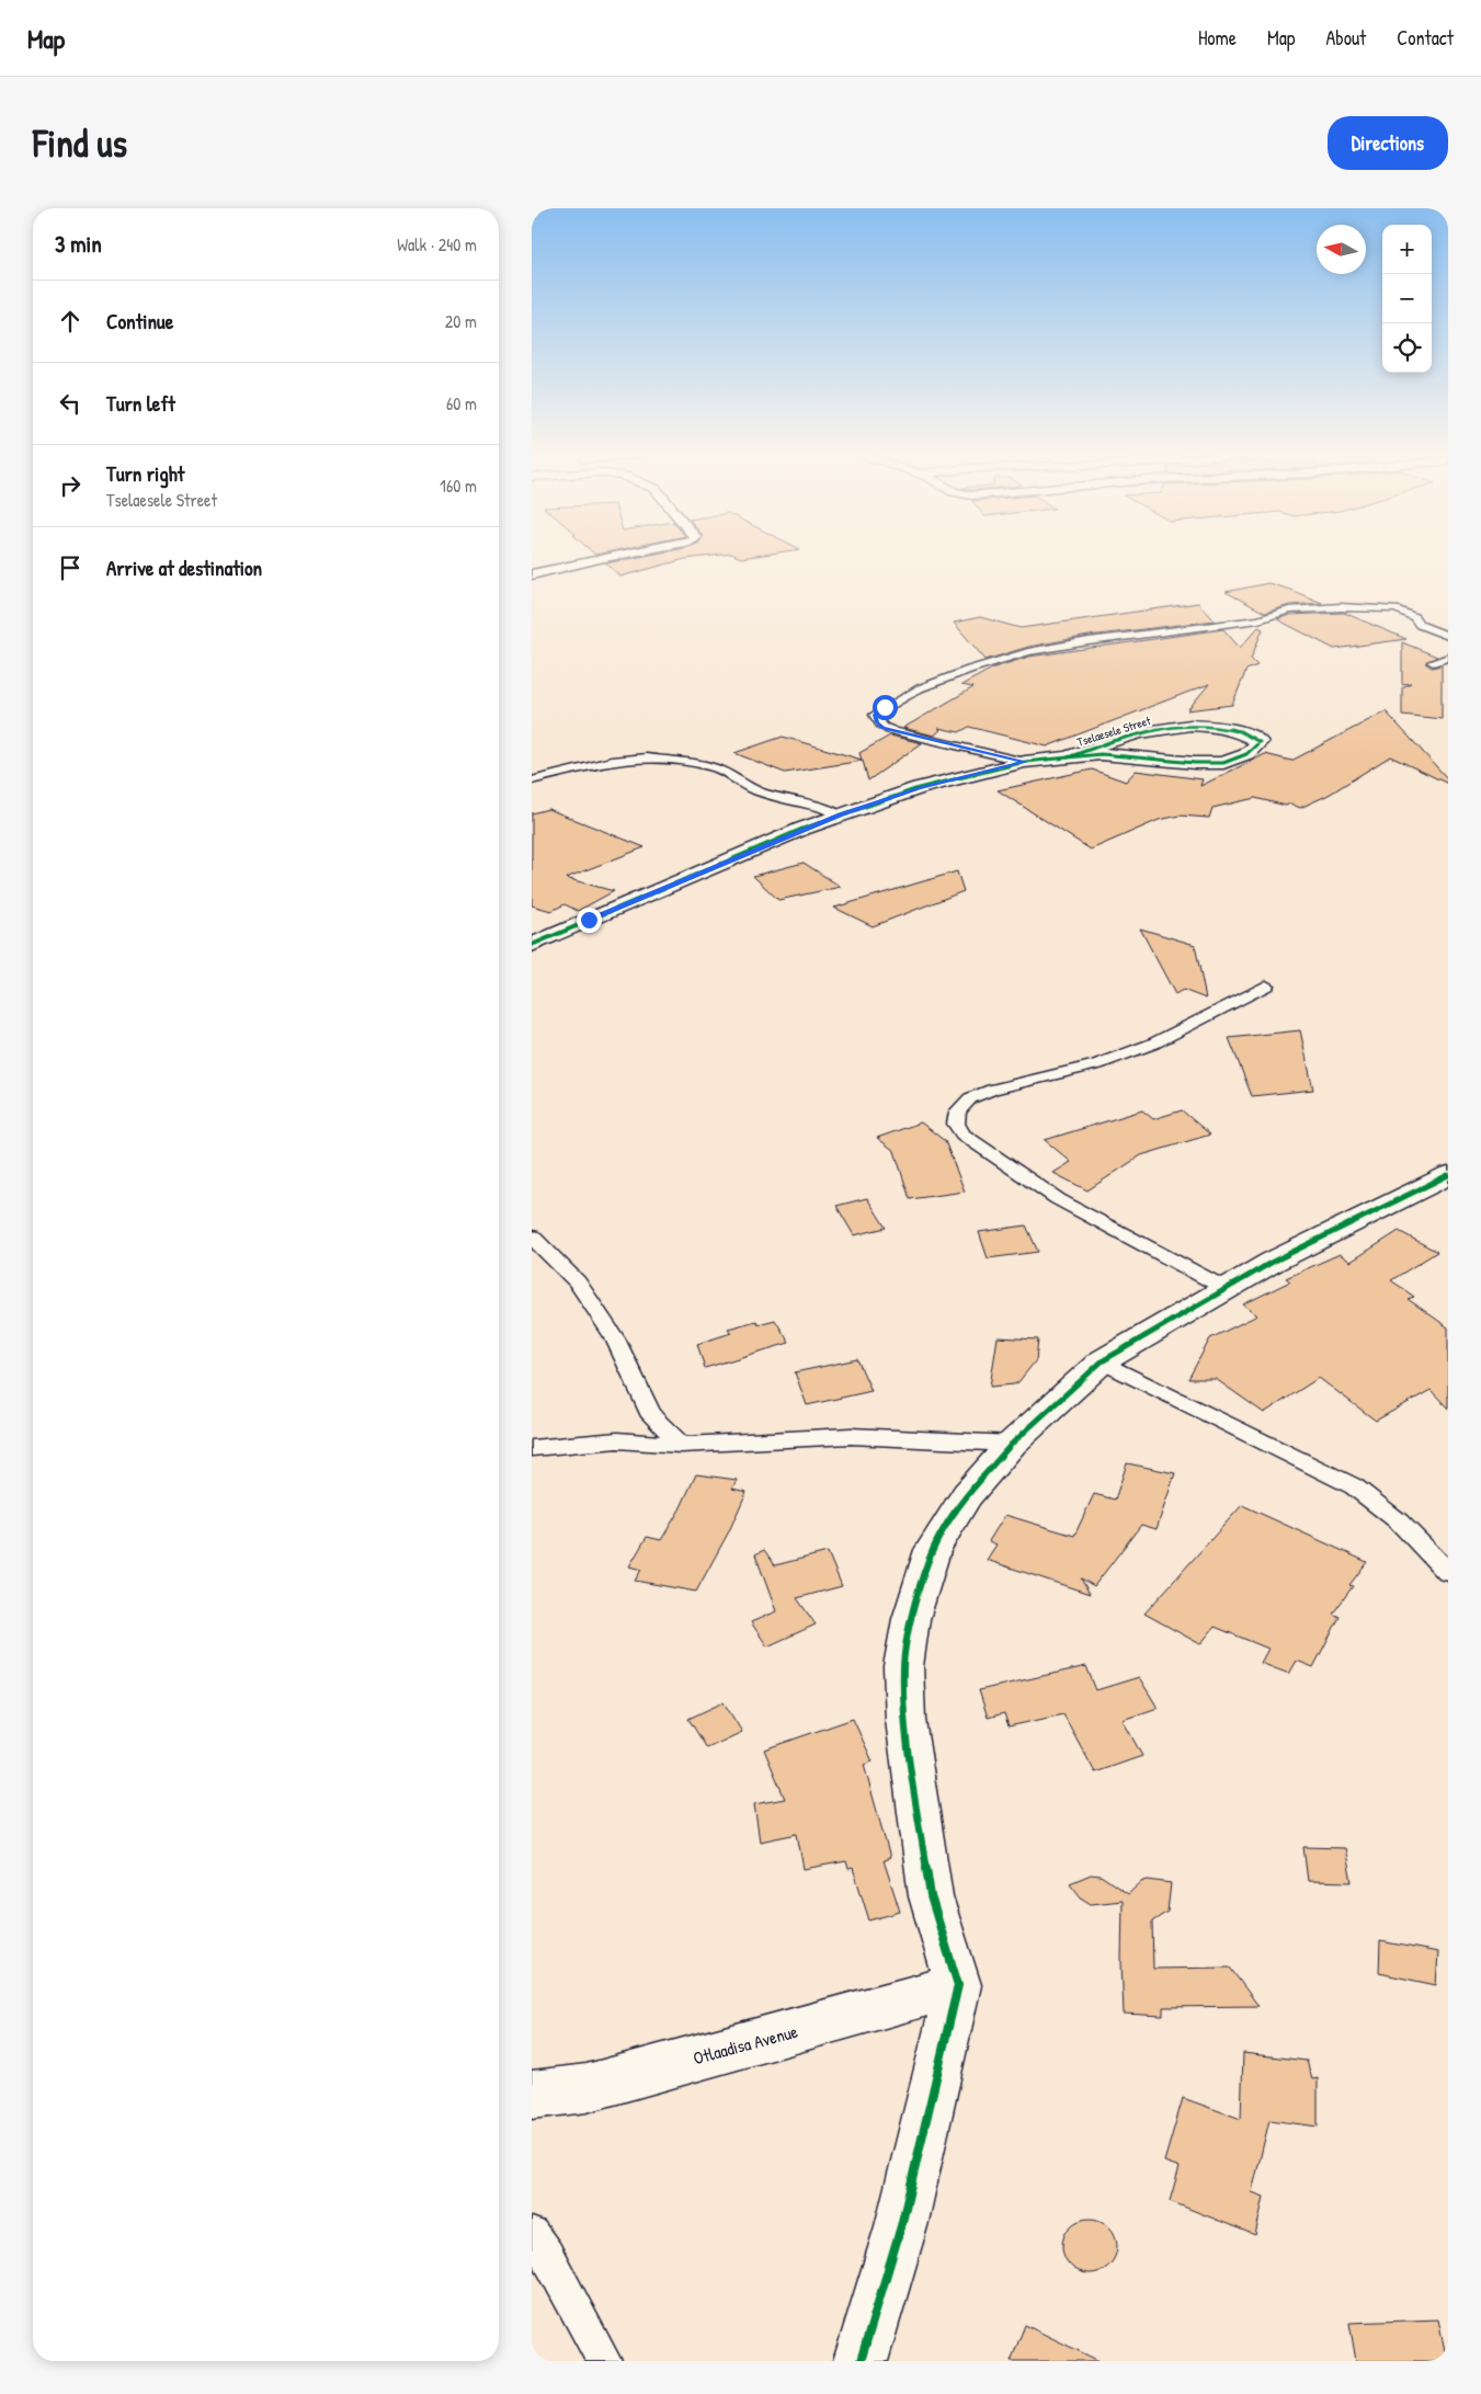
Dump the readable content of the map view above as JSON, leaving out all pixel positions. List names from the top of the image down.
{
  "streets": {
    "street": ["Tselaesele Street", "Otlaadisa Avenue"]
  },
  "north": "left",
  "page": {
    "header": "Map",
    "nav": [
      "Home",
      "Map",
      "About",
      "Contact"
    ],
    "buttons": "Directions",
    "title": "Find us",
    "heading": ["3 min", "Walk · 240 m"],
    "map_buttons": ["+", "−"],
    "list": [
      ["Continue", "20 m"],
      ["Turn left", "60 m"],
      ["Turn right", "Tselaesele Street", "160 m"],
      "Arrive at destination"
    ]
  }
}
